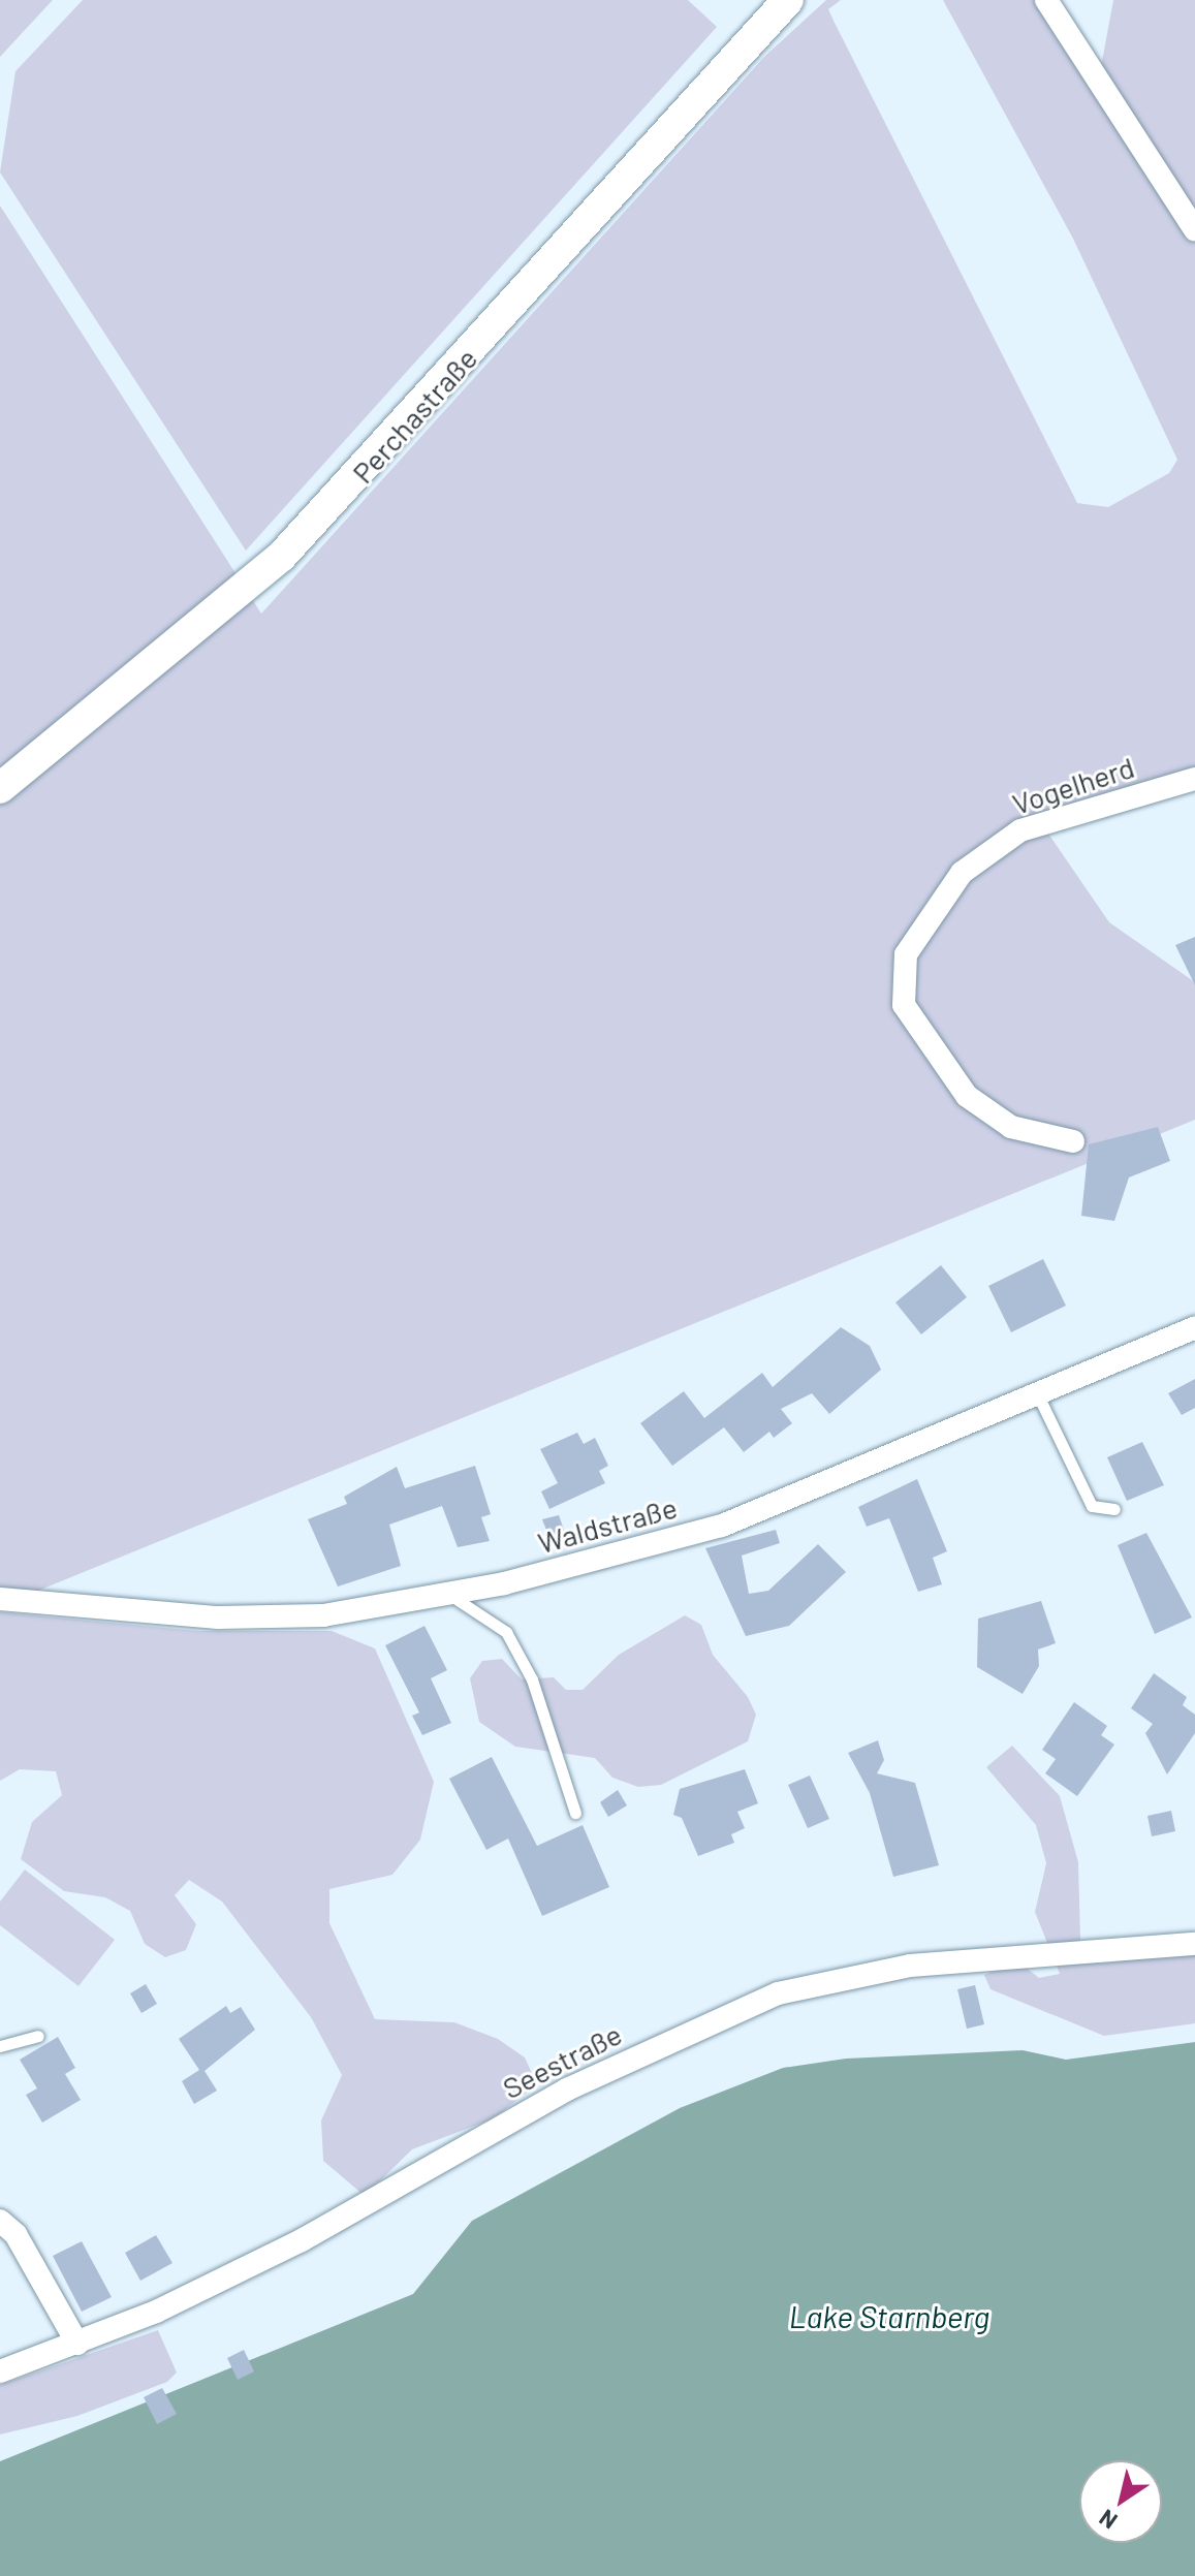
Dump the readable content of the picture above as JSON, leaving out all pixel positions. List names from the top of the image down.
{
  "streets": {
    "main road": ["Perchastraße"],
    "street": ["Vogelherd", "Waldstraße", "Seestraße"]
  },
  "water": ["Lake Starnberg"],
  "north": "bottom left"
}
